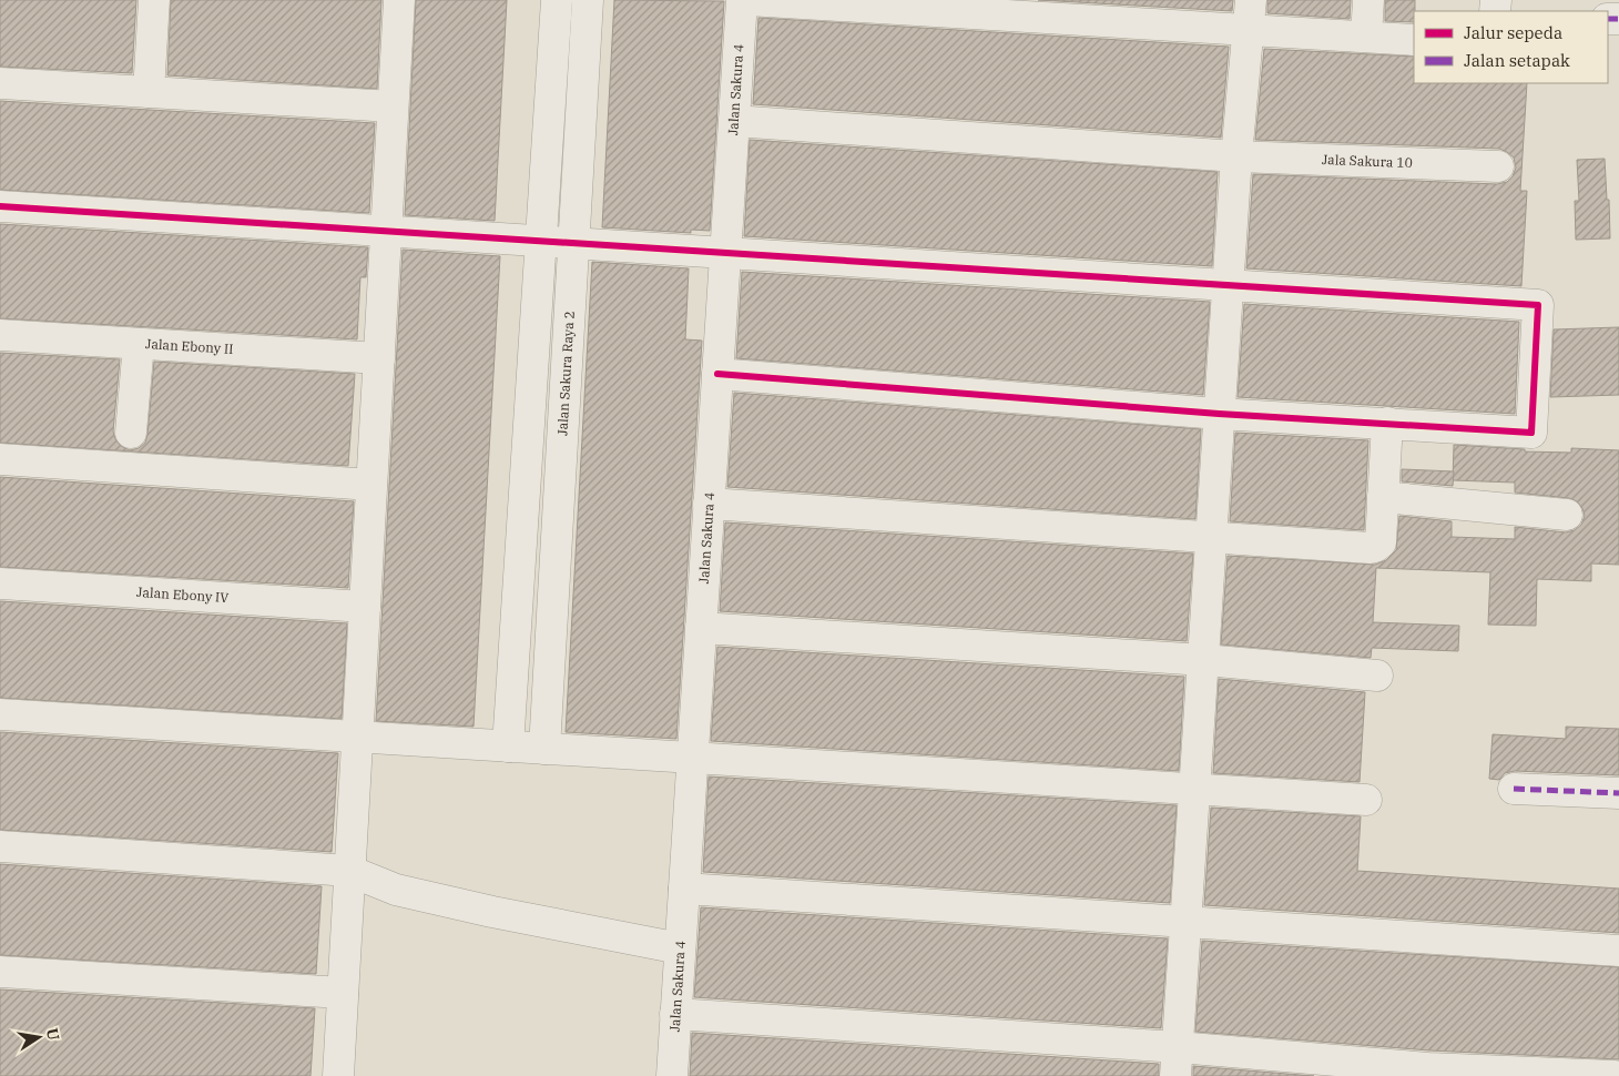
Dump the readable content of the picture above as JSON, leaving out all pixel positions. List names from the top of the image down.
{
  "streets": {
    "street": [
      "Jalan Sakura 4",
      "Jala Sakura 10",
      "Jalan Ebony II",
      "Jalan Sakura Raya 2",
      "Jalan Ebony IV"
    ]
  },
  "crossings": [
    ["Jalan Sakura 4", "Jala Sakura 10"]
  ],
  "legend": ["Jalur sepeda", "Jalan setapak"],
  "north": "right"
}
